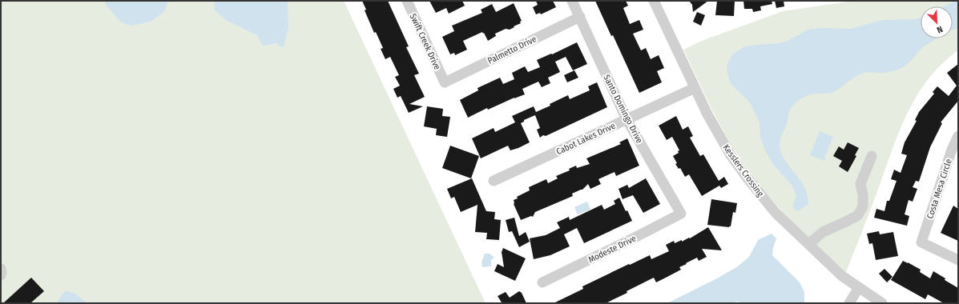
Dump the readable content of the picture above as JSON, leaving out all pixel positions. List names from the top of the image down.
{
  "streets": {
    "street": [
      "Swift Creek Drive",
      "Palmetto Drive",
      "Santo Domingo Drive",
      "Cabot Lakes Drive",
      "Kesslers Crossing",
      "Costa Mesa Circle",
      "Modeste Drive"
    ]
  },
  "crossings": [
    ["Swift Creek Drive", "Palmetto Drive"],
    ["Palmetto Drive", "Santo Domingo Drive"],
    ["Santo Domingo Drive", "Cabot Lakes Drive"],
    ["Santo Domingo Drive", "Modeste Drive"],
    ["Cabot Lakes Drive", "Kesslers Crossing"]
  ],
  "north": "bottom right"
}
